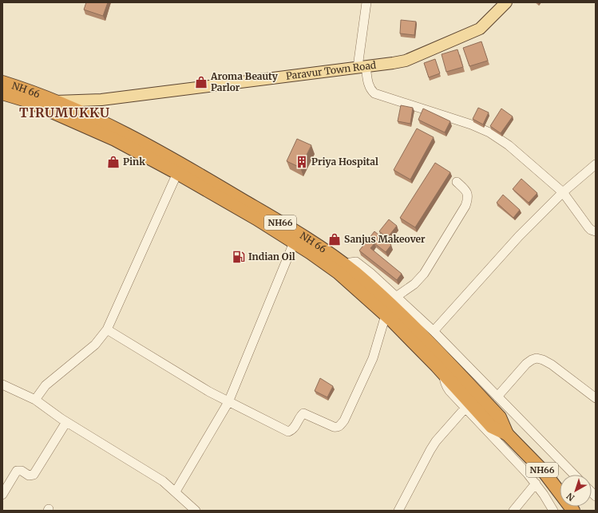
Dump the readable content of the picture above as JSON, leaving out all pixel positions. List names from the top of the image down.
{
  "streets": {
    "highway": ["NH 66", "NH66"],
    "main road": ["Paravur Town Road"]
  },
  "crossings": [
    ["Paravur Town Road", "NH 66"]
  ],
  "districts": ["TIRUMUKKU"],
  "places": {
    "shop": ["Aroma Beauty Parlor", "Pink", "Sanjus Makeover"],
    "building": ["Priya Hospital"],
    "fuel station": ["Indian Oil"]
  },
  "north": "bottom left"
}
